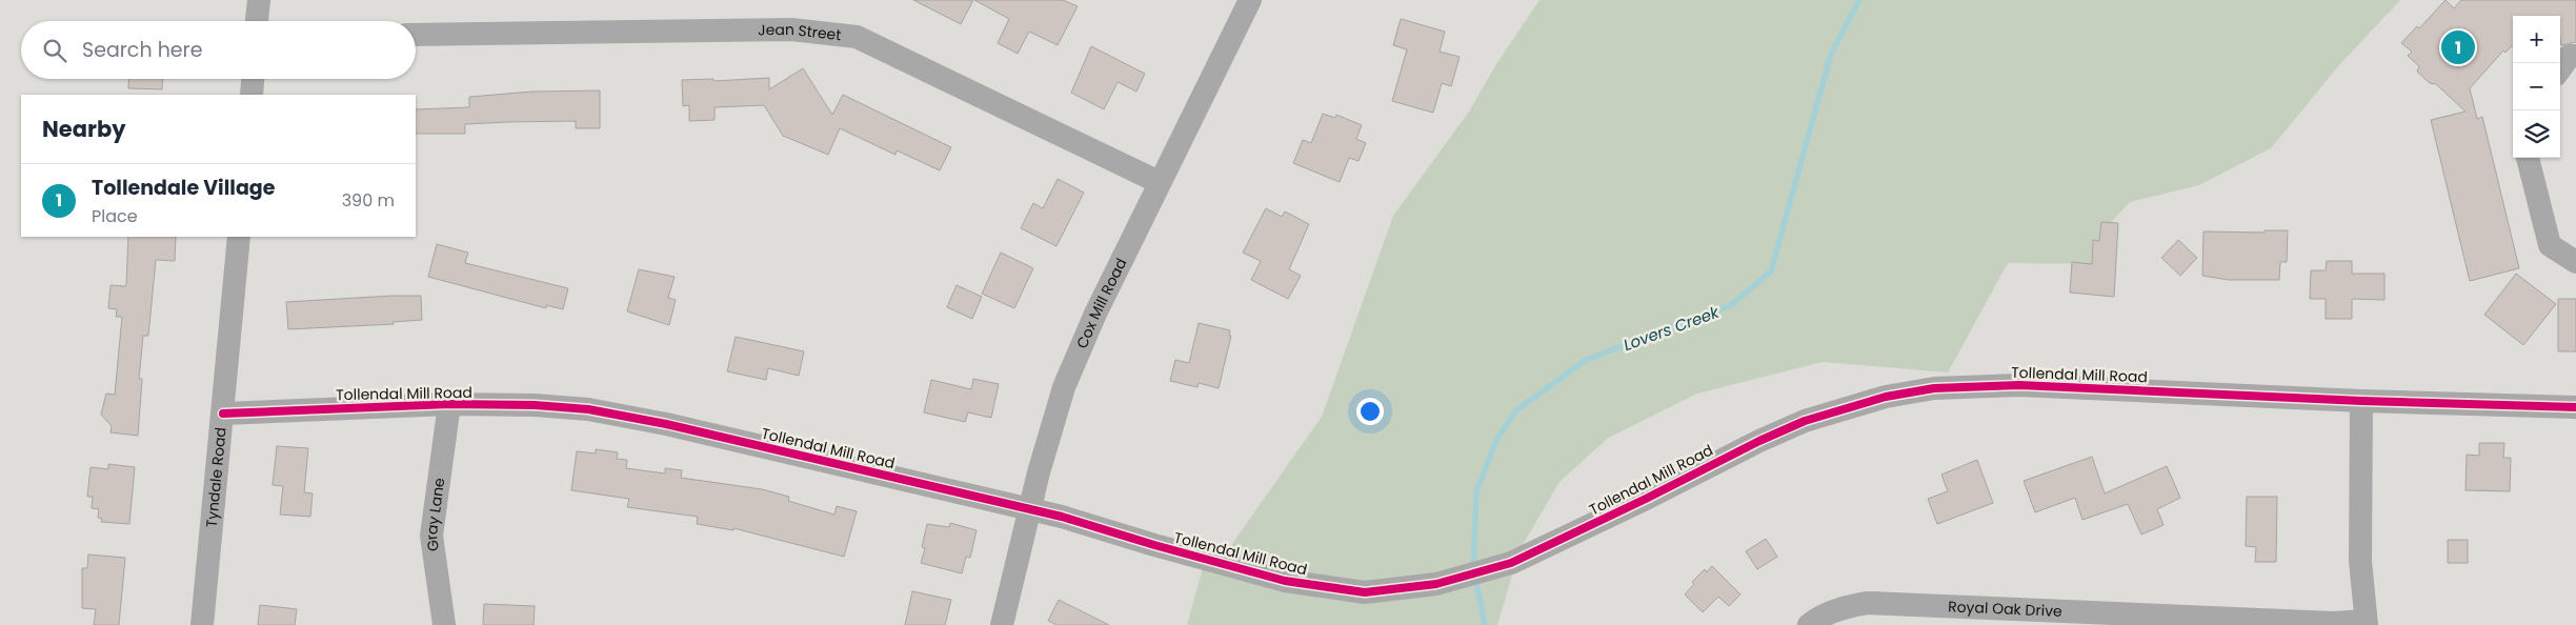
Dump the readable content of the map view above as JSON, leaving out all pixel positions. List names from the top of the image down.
{
  "streets": {
    "street": [
      "Jean Street",
      "Cox Mill Road",
      "Tollendal Mill Road",
      "Tyndale Road",
      "Gray Lane",
      "Royal Oak Drive"
    ]
  },
  "crossings": [
    ["Jean Street", "Cox Mill Road"],
    ["Cox Mill Road", "Tollendal Mill Road"],
    ["Tollendal Mill Road", "Tyndale Road"],
    ["Tollendal Mill Road", "Gray Lane"],
    ["Tollendal Mill Road", "Royal Oak Drive"]
  ],
  "water": ["Lovers Creek"],
  "page": {
    "map_buttons": ["+", "−"],
    "search": "Search here",
    "pins": "1",
    "heading": "Nearby",
    "list": [
      {
        "mark": "1",
        "name": "Tollendale Village",
        "note": "Place",
        "value": "390 m"
      }
    ]
  }
}
